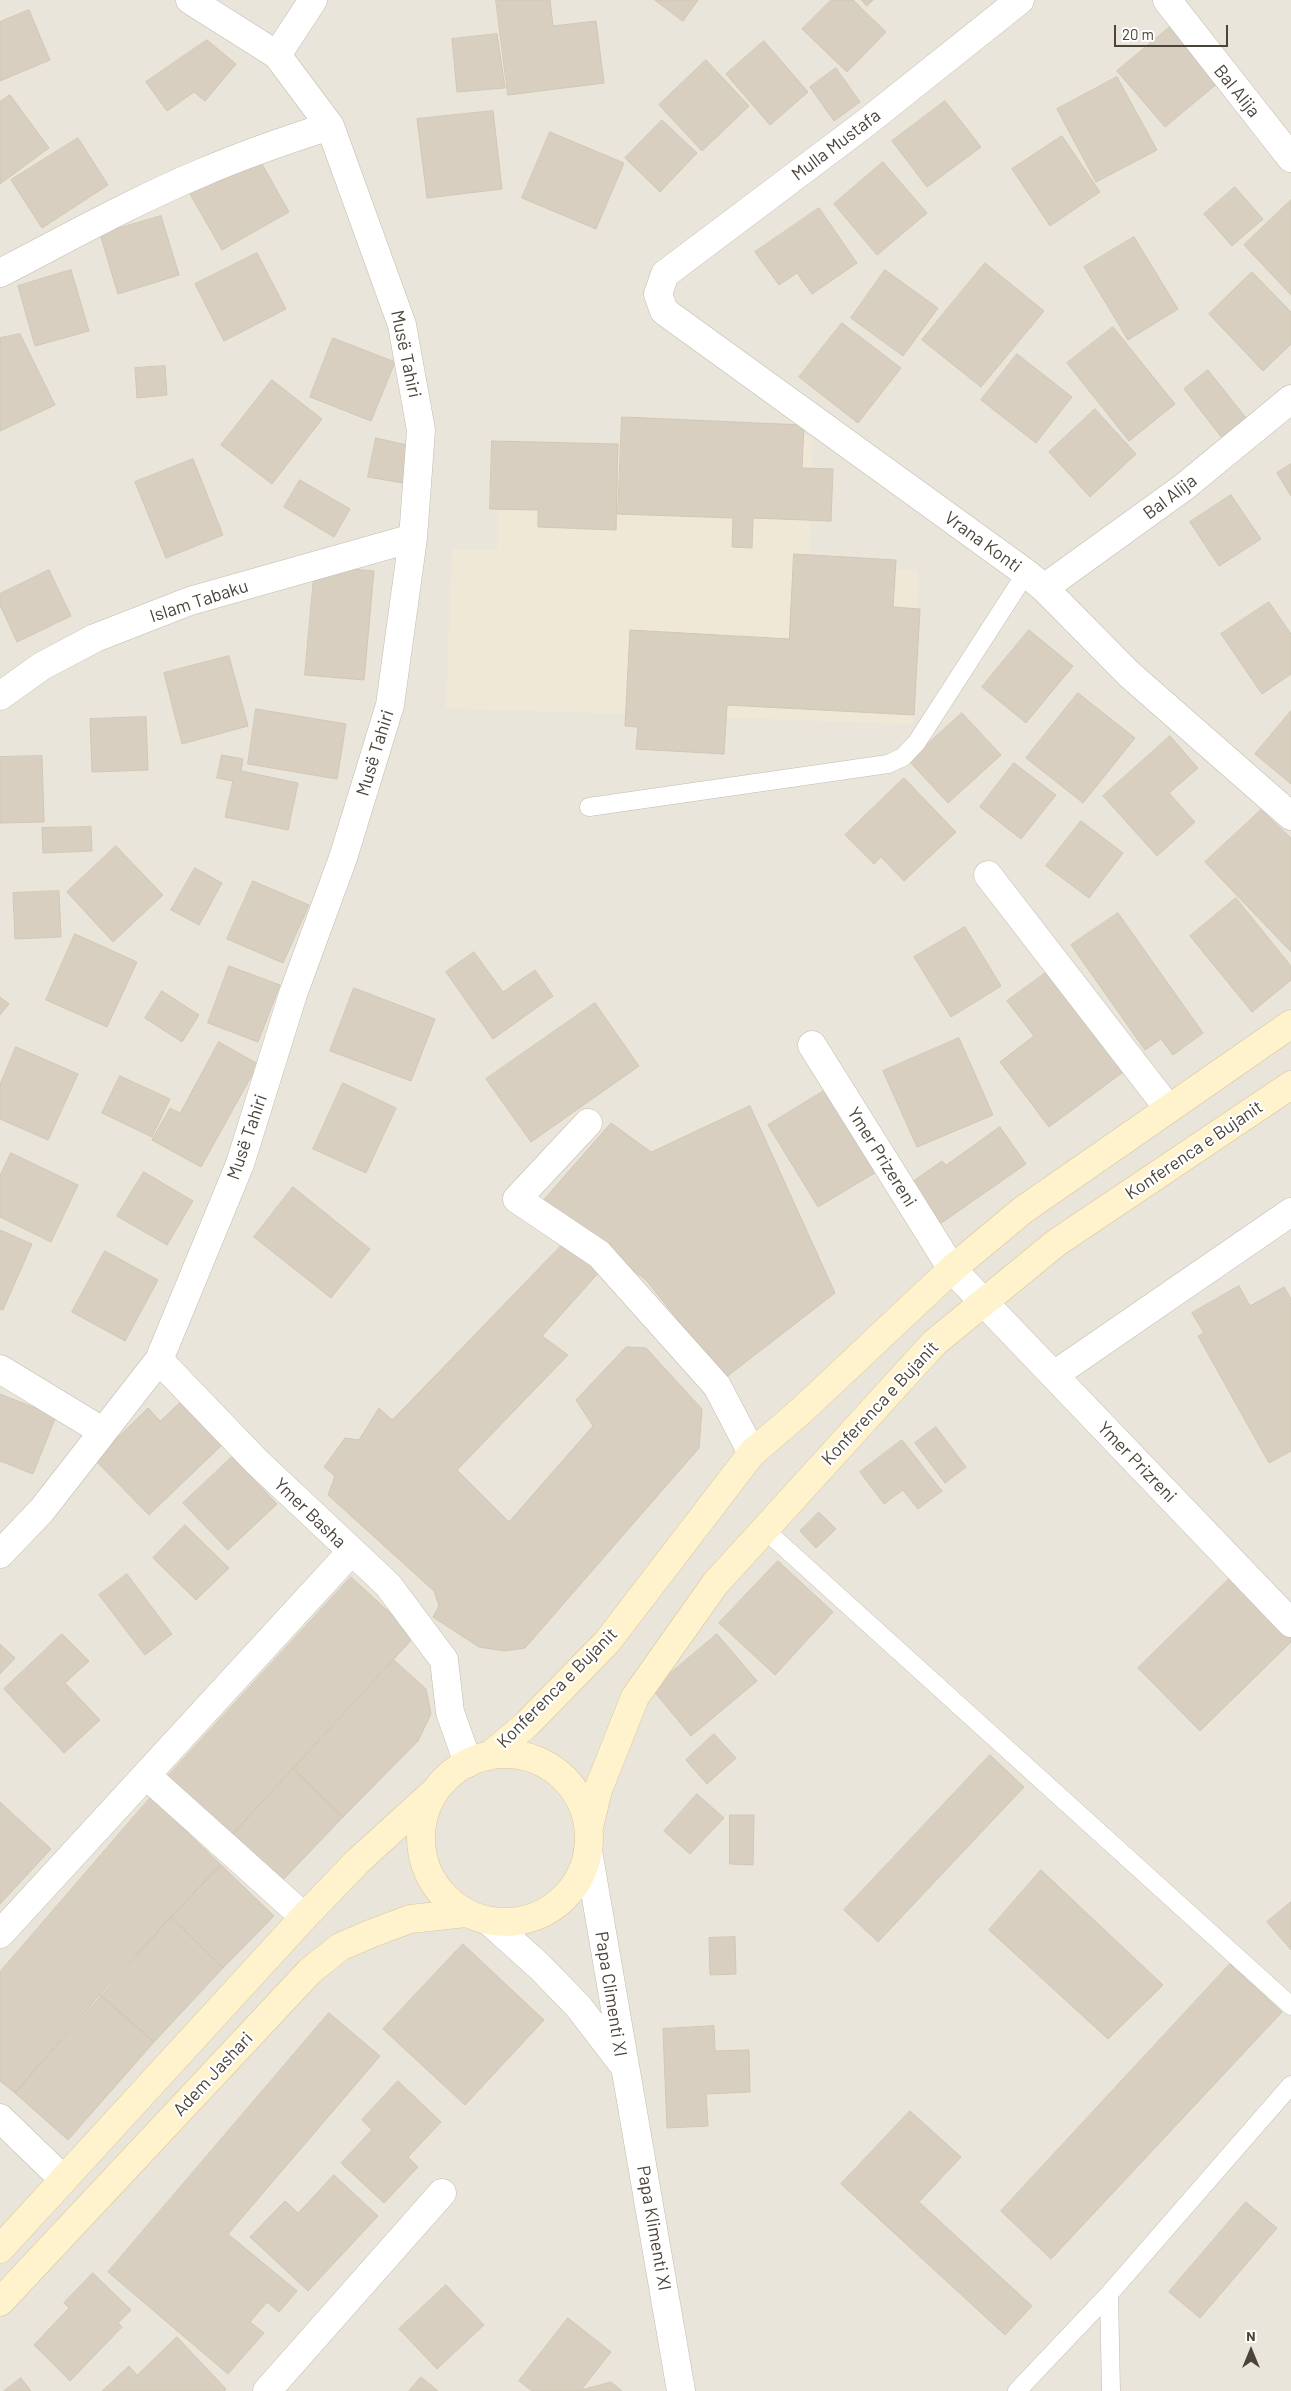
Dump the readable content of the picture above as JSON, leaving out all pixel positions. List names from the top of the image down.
{
  "streets": {
    "main road": ["Konferenca e Bujanit", "Adem Jashari"],
    "street": [
      "Bal Alija",
      "Mulla Mustafa",
      "Musë Tahiri",
      "Vrana Konti",
      "Islam Tabaku",
      "Ymer Prizereni",
      "Ymer Prizreni",
      "Ymer Basha",
      "Papa Climenti XI",
      "Papa Klimenti XI"
    ]
  },
  "crossings": [
    ["Bal Alija", "Vrana Konti"],
    ["Mulla Mustafa", "Vrana Konti"],
    ["Musë Tahiri", "Islam Tabaku"],
    ["Musë Tahiri", "Ymer Basha"],
    ["Konferenca e Bujanit", "Ymer Prizereni"],
    ["Konferenca e Bujanit", "Ymer Prizreni"],
    ["Konferenca e Bujanit", "Ymer Basha"],
    ["Konferenca e Bujanit", "Papa Climenti XI"],
    ["Konferenca e Bujanit", "Adem Jashari"],
    ["Ymer Prizereni", "Ymer Prizreni"],
    ["Ymer Basha", "Papa Climenti XI"],
    ["Ymer Basha", "Adem Jashari"],
    ["Papa Climenti XI", "Adem Jashari"],
    ["Papa Climenti XI", "Papa Klimenti XI"]
  ],
  "scale_bar": "20 m",
  "north": "top"
}
